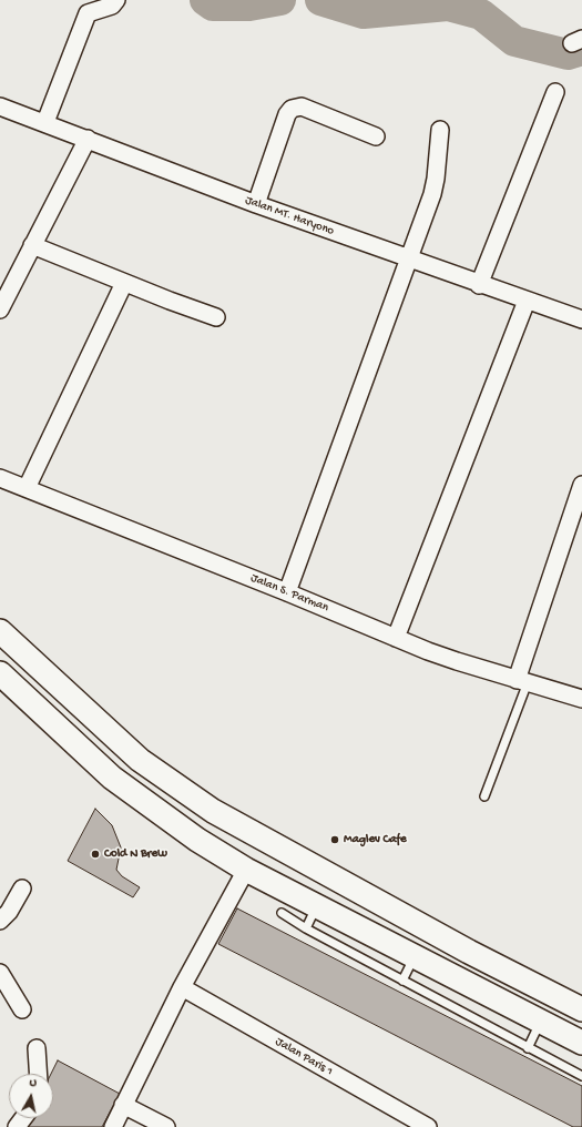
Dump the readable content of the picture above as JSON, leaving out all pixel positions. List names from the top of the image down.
{
  "streets": {
    "street": ["Jalan MT. Haryono", "Jalan S. Parman", "Jalan Paris 1"]
  },
  "places": ["Maglev Cafe", "Cold N Brew"],
  "north": "top"
}
